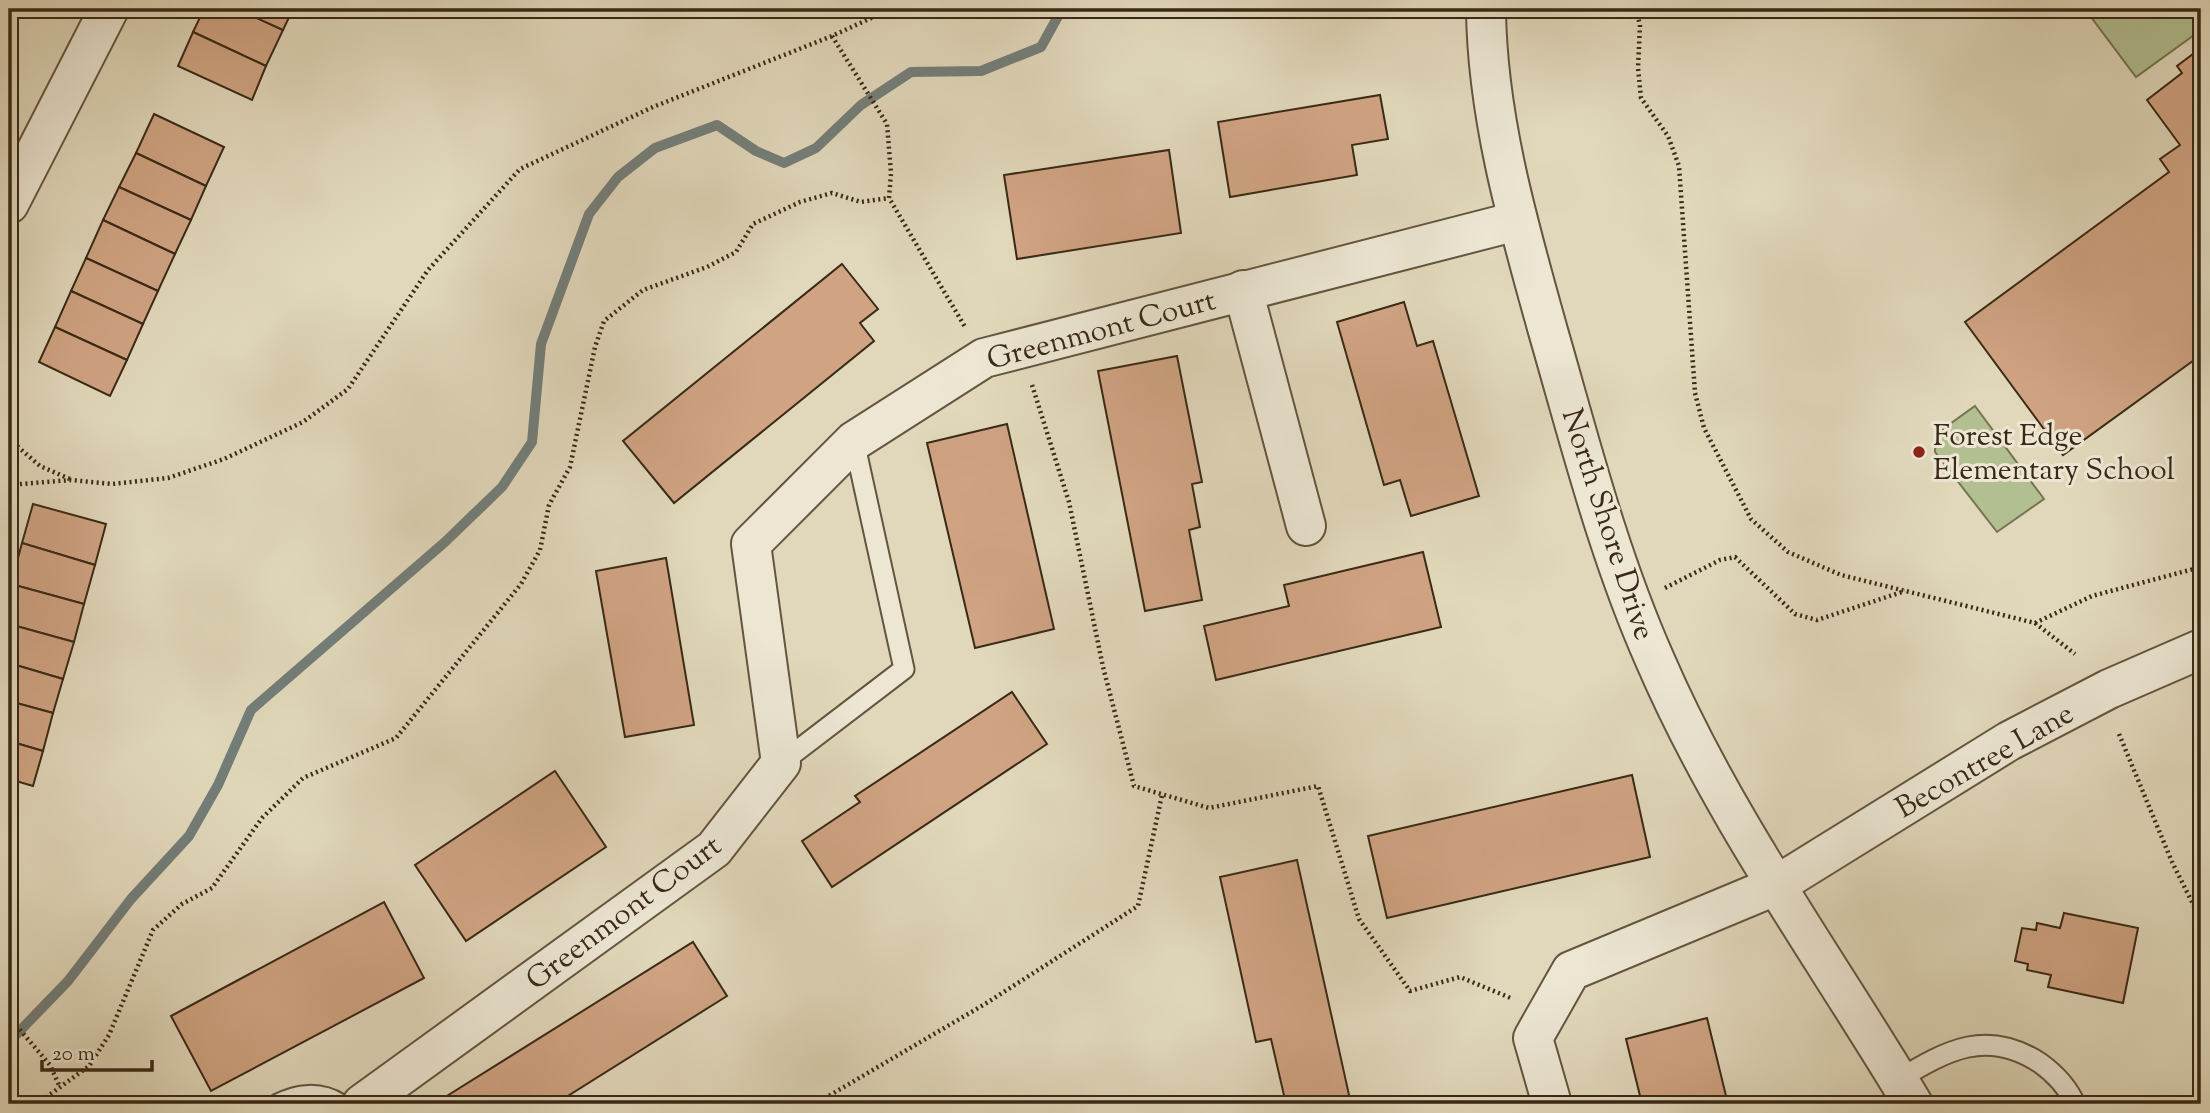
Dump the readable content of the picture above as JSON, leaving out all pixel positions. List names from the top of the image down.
{
  "streets": {
    "street": ["Greenmont Court", "North Shore Drive", "Becontree Lane"]
  },
  "crossings": [
    ["Greenmont Court", "North Shore Drive"],
    ["North Shore Drive", "Becontree Lane"]
  ],
  "places": ["Forest Edge Elementary School"],
  "scale_bar": "20 m"
}
